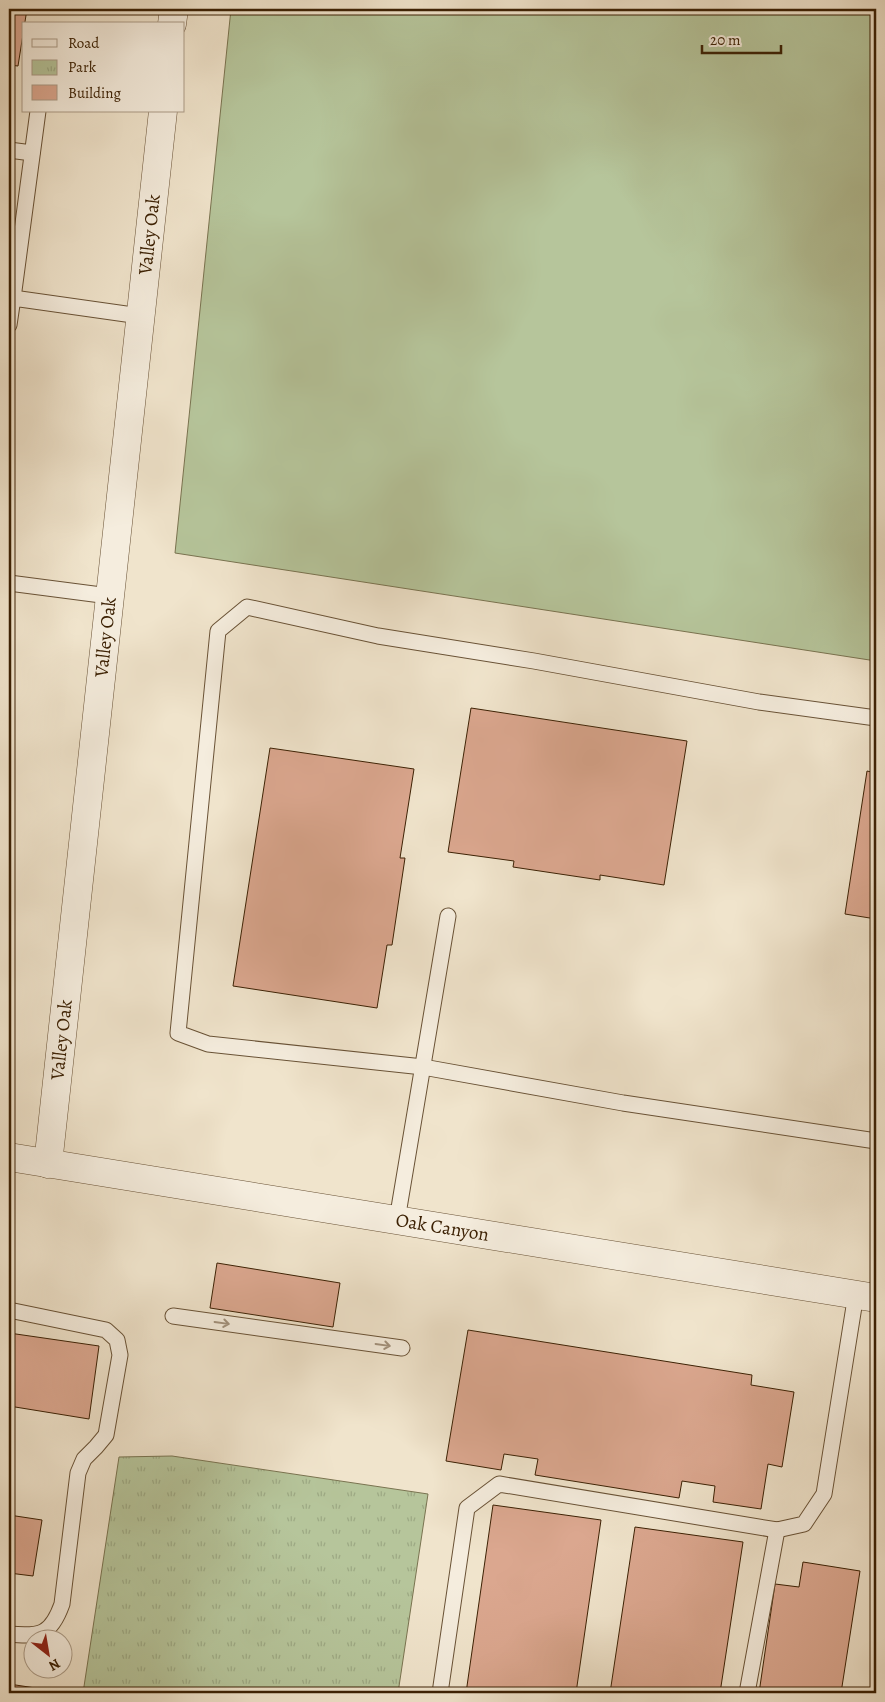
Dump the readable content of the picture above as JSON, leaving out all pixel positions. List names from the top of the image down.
{
  "streets": {
    "street": ["Valley Oak", "Oak Canyon"]
  },
  "crossings": [
    ["Valley Oak", "Oak Canyon"]
  ],
  "legend": ["Road", "Park", "Building"],
  "scale_bar": "20 m",
  "north": "bottom right"
}
